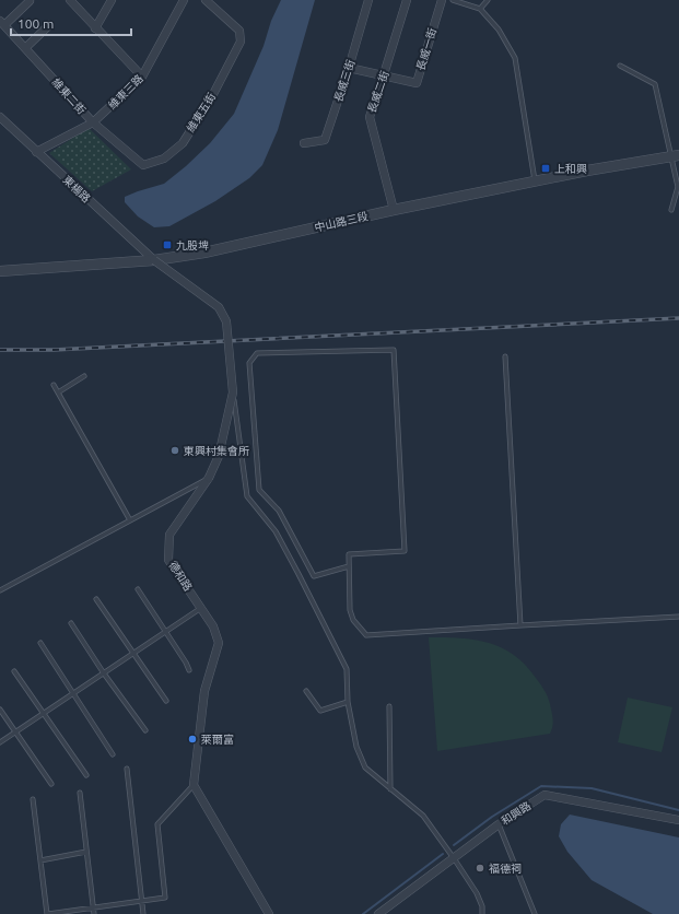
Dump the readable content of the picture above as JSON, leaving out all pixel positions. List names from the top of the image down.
{
  "streets": {
    "street": [
      "長威一街",
      "長威三街",
      "維東三路",
      "長威二街",
      "維東二街",
      "維東五街",
      "東楊路",
      "中山路三段",
      "德和路",
      "和興路"
    ]
  },
  "crossings": [
    ["長威一街", "長威三街"],
    ["長威一街", "長威二街"],
    ["維東三路", "維東二街"],
    ["維東三路", "東楊路"],
    ["長威二街", "中山路三段"],
    ["維東二街", "維東五街"],
    ["東楊路", "中山路三段"],
    ["東楊路", "德和路"],
    ["中山路三段", "德和路"]
  ],
  "places": {
    "transit": ["上和興", "九股埤"],
    "other": ["東興村集會所", "萊爾富", "福德祠"]
  },
  "scale_bar": "100 m"
}
